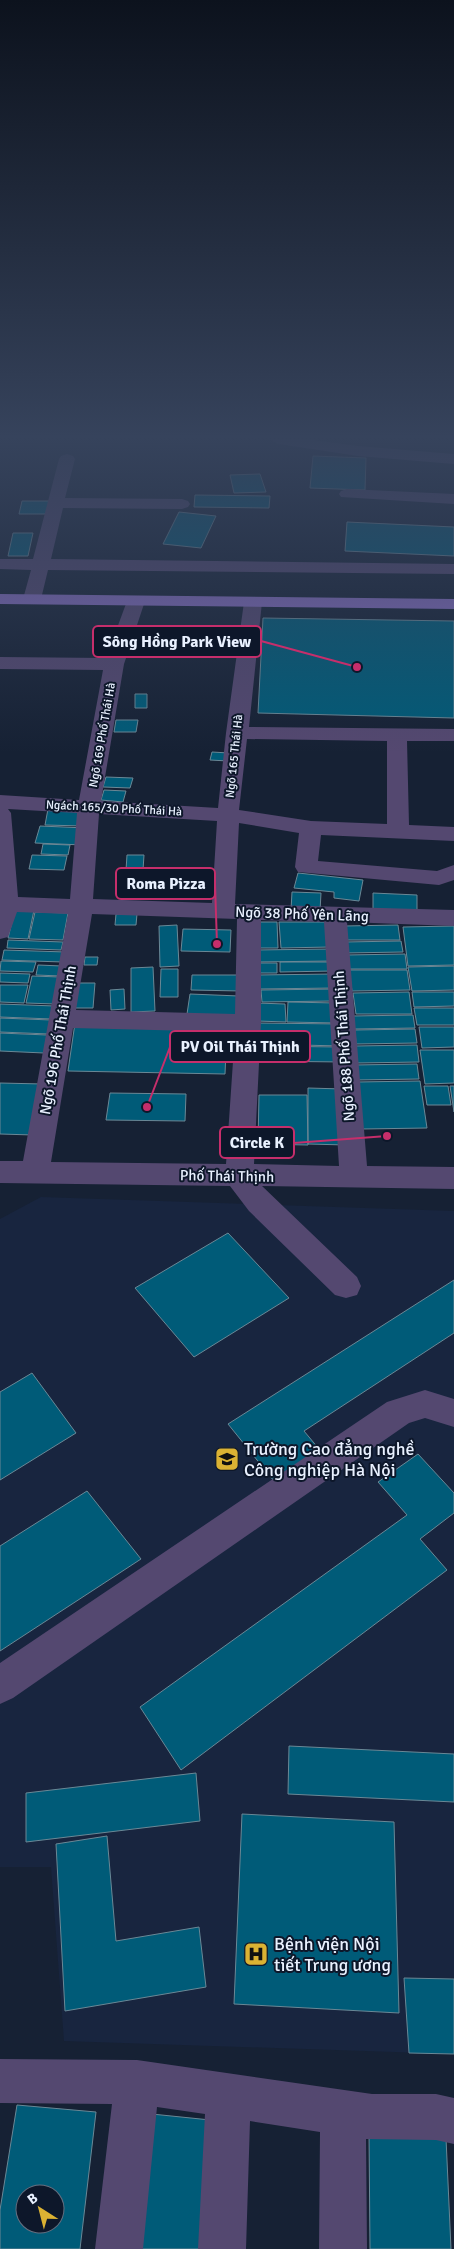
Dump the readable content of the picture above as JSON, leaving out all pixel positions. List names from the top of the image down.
{
  "streets": {
    "street": [
      "Ngõ 169 Phố Thái Hà",
      "Ngõ 165 Thái Hà",
      "Ngách 165/30 Phố Thái Hà",
      "Ngõ 38 Phố Yên Lãng",
      "Ngõ 196 Phố Thái Thịnh",
      "Ngõ 188 Phố Thái Thịnh",
      "Phố Thái Thịnh"
    ]
  },
  "crossings": [
    ["Ngõ 169 Phố Thái Hà", "Ngách 165/30 Phố Thái Hà"],
    ["Ngõ 169 Phố Thái Hà", "Ngõ 38 Phố Yên Lãng"],
    ["Ngõ 169 Phố Thái Hà", "Ngõ 196 Phố Thái Thịnh"],
    ["Ngõ 165 Thái Hà", "Ngách 165/30 Phố Thái Hà"],
    ["Ngõ 165 Thái Hà", "Ngõ 38 Phố Yên Lãng"],
    ["Ngõ 38 Phố Yên Lãng", "Ngõ 196 Phố Thái Thịnh"],
    ["Ngõ 38 Phố Yên Lãng", "Ngõ 188 Phố Thái Thịnh"],
    ["Ngõ 196 Phố Thái Thịnh", "Phố Thái Thịnh"],
    ["Ngõ 188 Phố Thái Thịnh", "Phố Thái Thịnh"]
  ],
  "places": {
    "other": [
      "Sông Hồng Park View",
      "Roma Pizza",
      "PV Oil Thái Thịnh",
      "Circle K"
    ],
    "school or university": ["Trường Cao đẳng nghề Công nghiệp Hà Nội"],
    "hospital": ["Bệnh viện Nội tiết Trung ương"]
  },
  "north": "top left"
}
